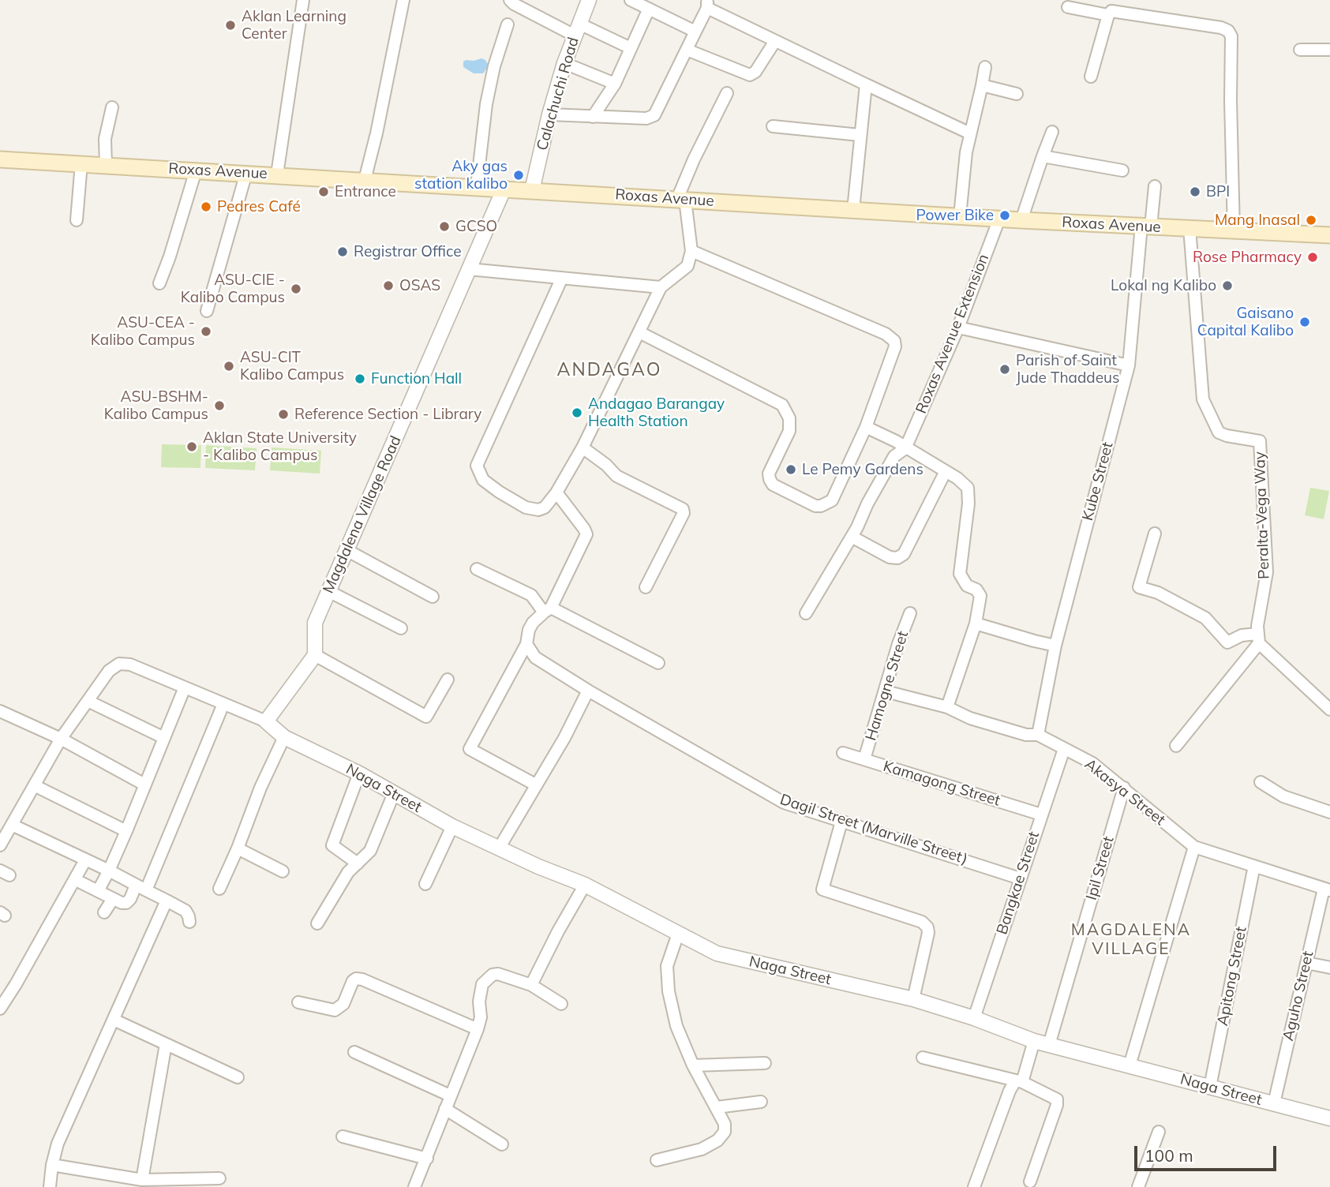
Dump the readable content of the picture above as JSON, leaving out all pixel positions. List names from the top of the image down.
{
  "streets": {
    "main road": ["Roxas Avenue"],
    "street": [
      "Calachuchi Road",
      "Roxas Avenue Extension",
      "Kube Street",
      "Magdalena Village Road",
      "Peralta-Vega Way",
      "Hamogne Street",
      "Kamagong Street",
      "Naga Street",
      "Akasya Street",
      "Dagil Street (Marville Street)",
      "Ipil Street",
      "Bangkae Street",
      "Apitong Street",
      "Aguho Street"
    ]
  },
  "crossings": [
    ["Calachuchi Road", "Roxas Avenue"],
    ["Roxas Avenue", "Roxas Avenue Extension"],
    ["Roxas Avenue", "Kube Street"],
    ["Roxas Avenue", "Magdalena Village Road"],
    ["Roxas Avenue", "Peralta-Vega Way"],
    ["Kube Street", "Akasya Street"],
    ["Hamogne Street", "Kamagong Street"],
    ["Hamogne Street", "Akasya Street"],
    ["Kamagong Street", "Bangkae Street"],
    ["Naga Street", "Ipil Street"],
    ["Naga Street", "Bangkae Street"],
    ["Naga Street", "Apitong Street"],
    ["Naga Street", "Aguho Street"],
    ["Akasya Street", "Ipil Street"],
    ["Akasya Street", "Bangkae Street"],
    ["Akasya Street", "Apitong Street"],
    ["Akasya Street", "Aguho Street"],
    ["Dagil Street (Marville Street)", "Bangkae Street"]
  ],
  "districts": ["ANDAGAO", "MAGDALENA VILLAGE"],
  "places": [
    "Aklan Learning Center",
    "Aky gas station kalibo",
    "Entrance",
    "BPI",
    "Pedres Café",
    "Power Bike",
    "Mang Inasal",
    "GCSO",
    "Registrar Office",
    "Rose Pharmacy",
    "OSAS",
    "Lokal ng Kalibo",
    "ASU-CIE - Kalibo Campus",
    "Gaisano Capital Kalibo",
    "ASU-CEA - Kalibo Campus",
    "ASU-CIT Kalibo Campus",
    "Parish of Saint Jude Thaddeus",
    "Function Hall",
    "ASU-BSHM- Kalibo Campus",
    "Andagao Barangay Health Station",
    "Reference Section - Library",
    "Aklan State University - Kalibo Campus",
    "Le Pemy Gardens"
  ],
  "scale_bar": "100 m"
}
